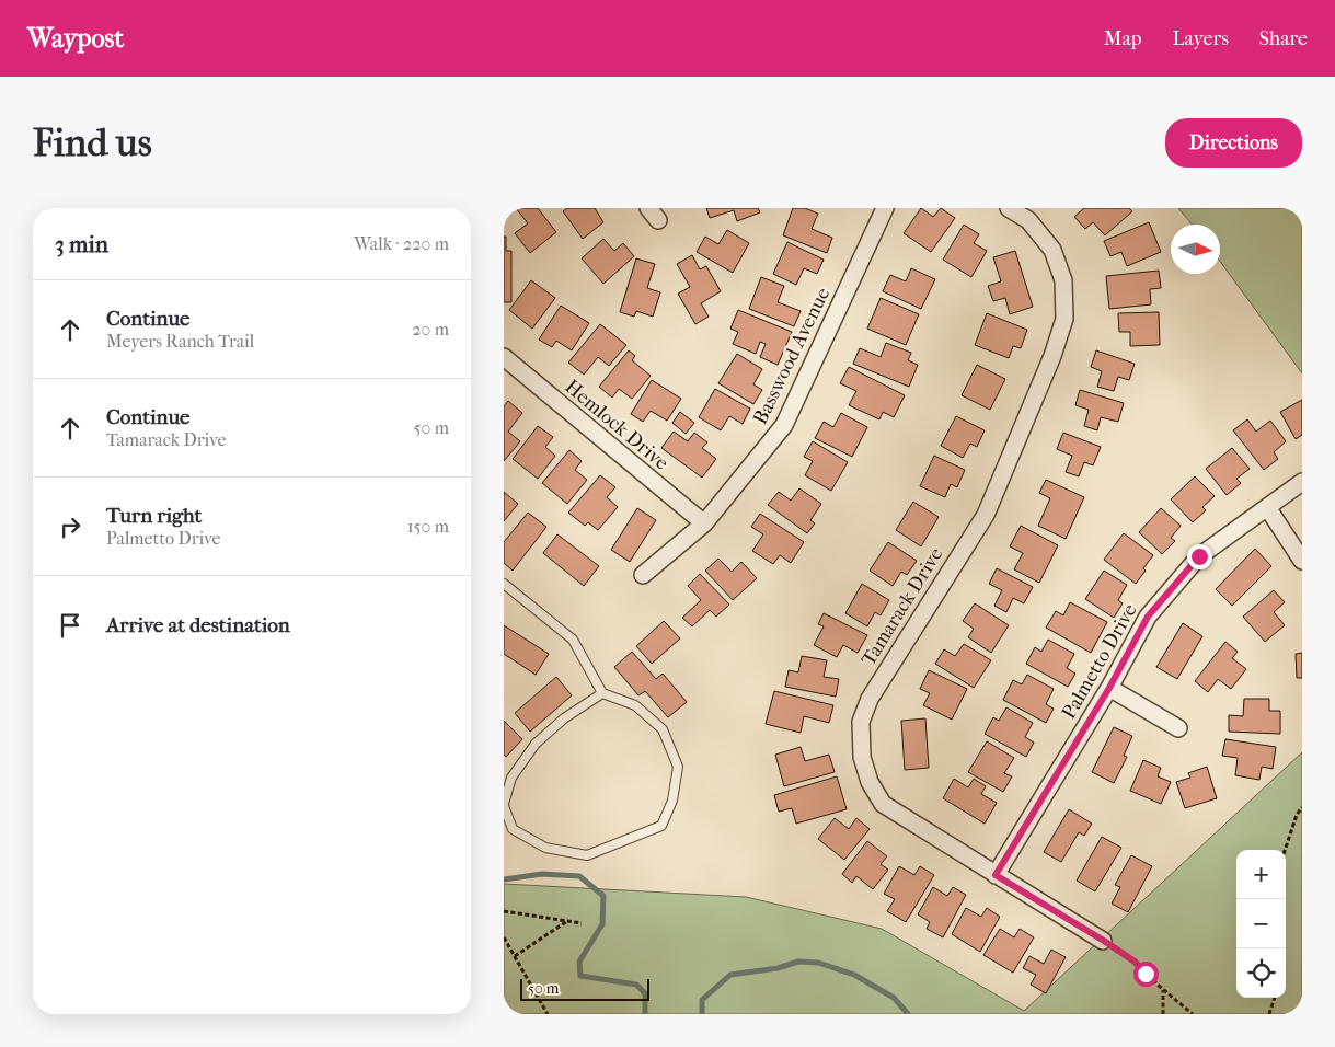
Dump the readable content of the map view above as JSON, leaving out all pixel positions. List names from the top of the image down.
{
  "streets": {
    "street": [
      "Basswood Avenue",
      "Hemlock Drive",
      "Tamarack Drive",
      "Palmetto Drive"
    ]
  },
  "crossings": [
    ["Basswood Avenue", "Hemlock Drive"],
    ["Tamarack Drive", "Palmetto Drive"]
  ],
  "scale_bar": "50 m",
  "north": "right",
  "page": {
    "header": "Waypost",
    "nav": ["Map", "Layers", "Share"],
    "buttons": "Directions",
    "title": "Find us",
    "heading": ["3 min", "Walk · 220 m"],
    "list": [
      ["Continue", "Meyers Ranch Trail", "20 m"],
      ["Continue", "Tamarack Drive", "50 m"],
      ["Turn right", "Palmetto Drive", "150 m"],
      "Arrive at destination"
    ],
    "map_buttons": ["+", "−"],
    "scale": "50 m"
  }
}
